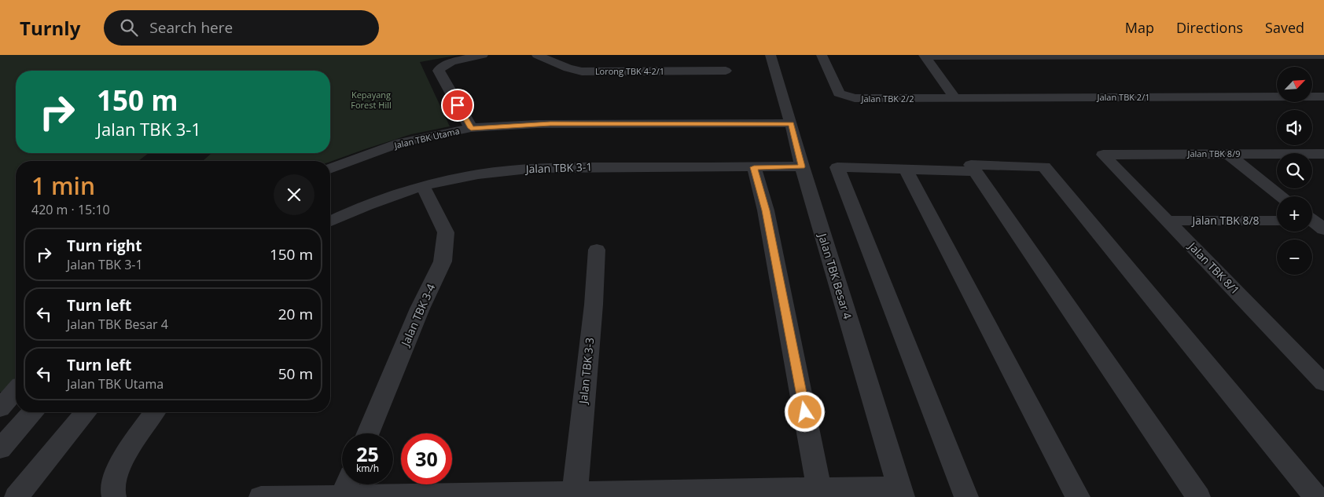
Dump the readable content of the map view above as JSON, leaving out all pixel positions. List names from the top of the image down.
{
  "streets": {
    "street": [
      "Lorong TBK 4-2/1",
      "Jalan TBK 2/1",
      "Jalan TBK 2/2",
      "Jalan TBK Utama",
      "Jalan TBK 8/9",
      "Jalan TBK 3-1",
      "Jalan TBK 8/8",
      "Jalan TBK 8/1",
      "Jalan TBK Besar 4",
      "Jalan TBK 3-4",
      "Jalan TBK 3-3"
    ]
  },
  "crossings": [
    ["Jalan TBK 2/1", "Jalan TBK 2/2"],
    ["Jalan TBK Utama", "Jalan TBK Besar 4"],
    ["Jalan TBK 8/9", "Jalan TBK 8/1"],
    ["Jalan TBK 3-1", "Jalan TBK Besar 4"],
    ["Jalan TBK 3-1", "Jalan TBK 3-4"],
    ["Jalan TBK 8/8", "Jalan TBK 8/1"]
  ],
  "parks": ["Kepayang Forest Hill"],
  "north": "top right",
  "page": {
    "header": "Turnly",
    "search": "Search here",
    "nav": ["Map", "Directions", "Saved"],
    "map_buttons": ["+", "−"],
    "turn": ["150 m", "Jalan TBK 3-1"],
    "heading": ["1 min", "420 m · 15:10"],
    "list": [
      {
        "name": "Turn right",
        "note": "Jalan TBK 3-1",
        "value": "150 m"
      },
      {
        "name": "Turn left",
        "note": "Jalan TBK Besar 4",
        "value": "20 m"
      },
      {
        "name": "Turn left",
        "note": "Jalan TBK Utama",
        "value": "50 m"
      }
    ],
    "speed": "25 km/h",
    "limit": "30"
  }
}
